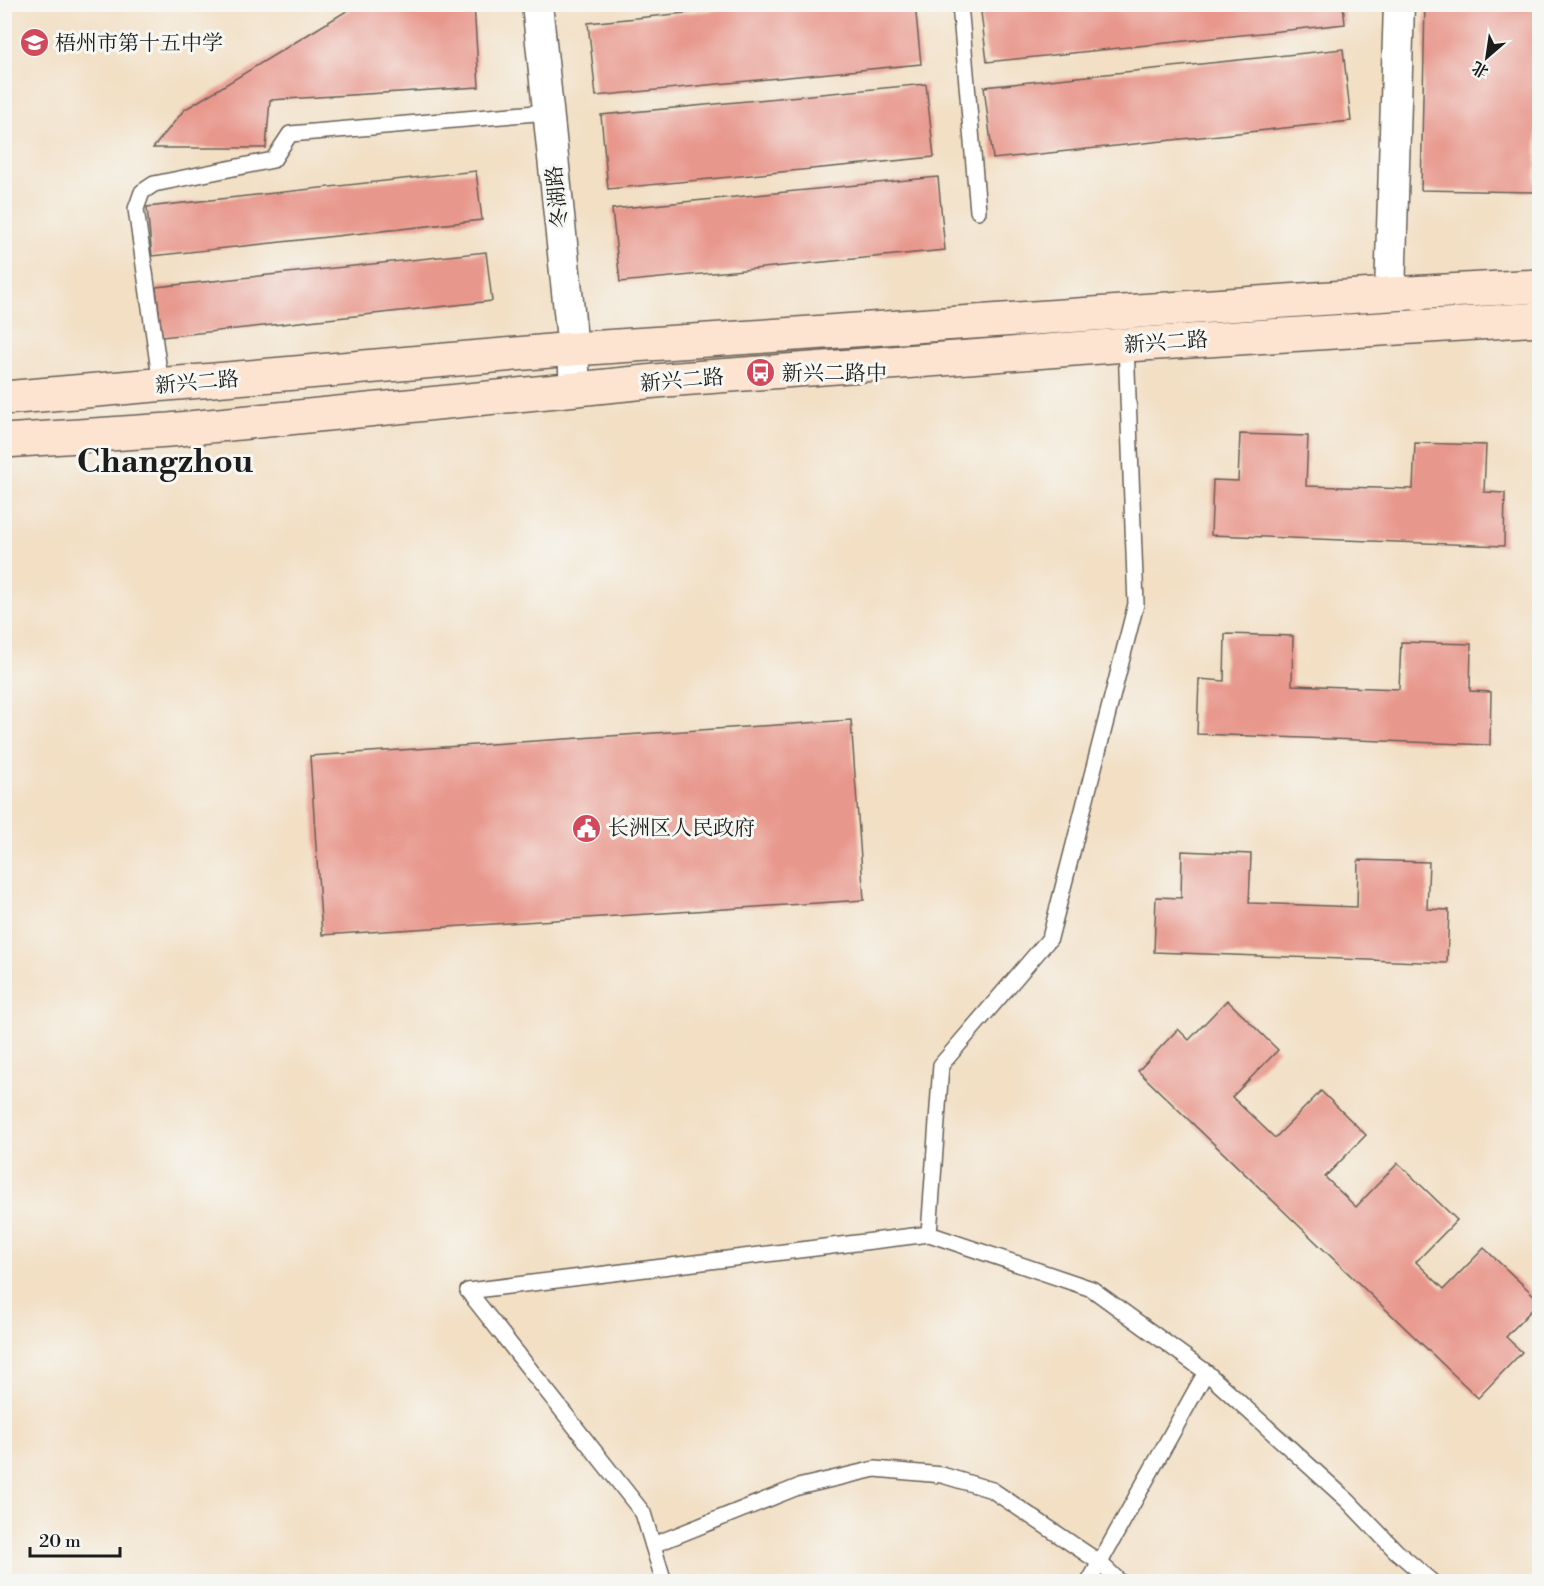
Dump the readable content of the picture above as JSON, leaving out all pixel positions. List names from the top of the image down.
{
  "streets": {
    "main road": ["新兴二路"],
    "street": ["冬湖路"]
  },
  "crossings": [
    ["冬湖路", "新兴二路"]
  ],
  "districts": ["Changzhou"],
  "places": {
    "school or university": ["梧州市第十五中学"],
    "bus stop": ["新兴二路中"],
    "public building": ["长洲区人民政府"]
  },
  "scale_bar": "20 m",
  "north": "bottom left"
}
